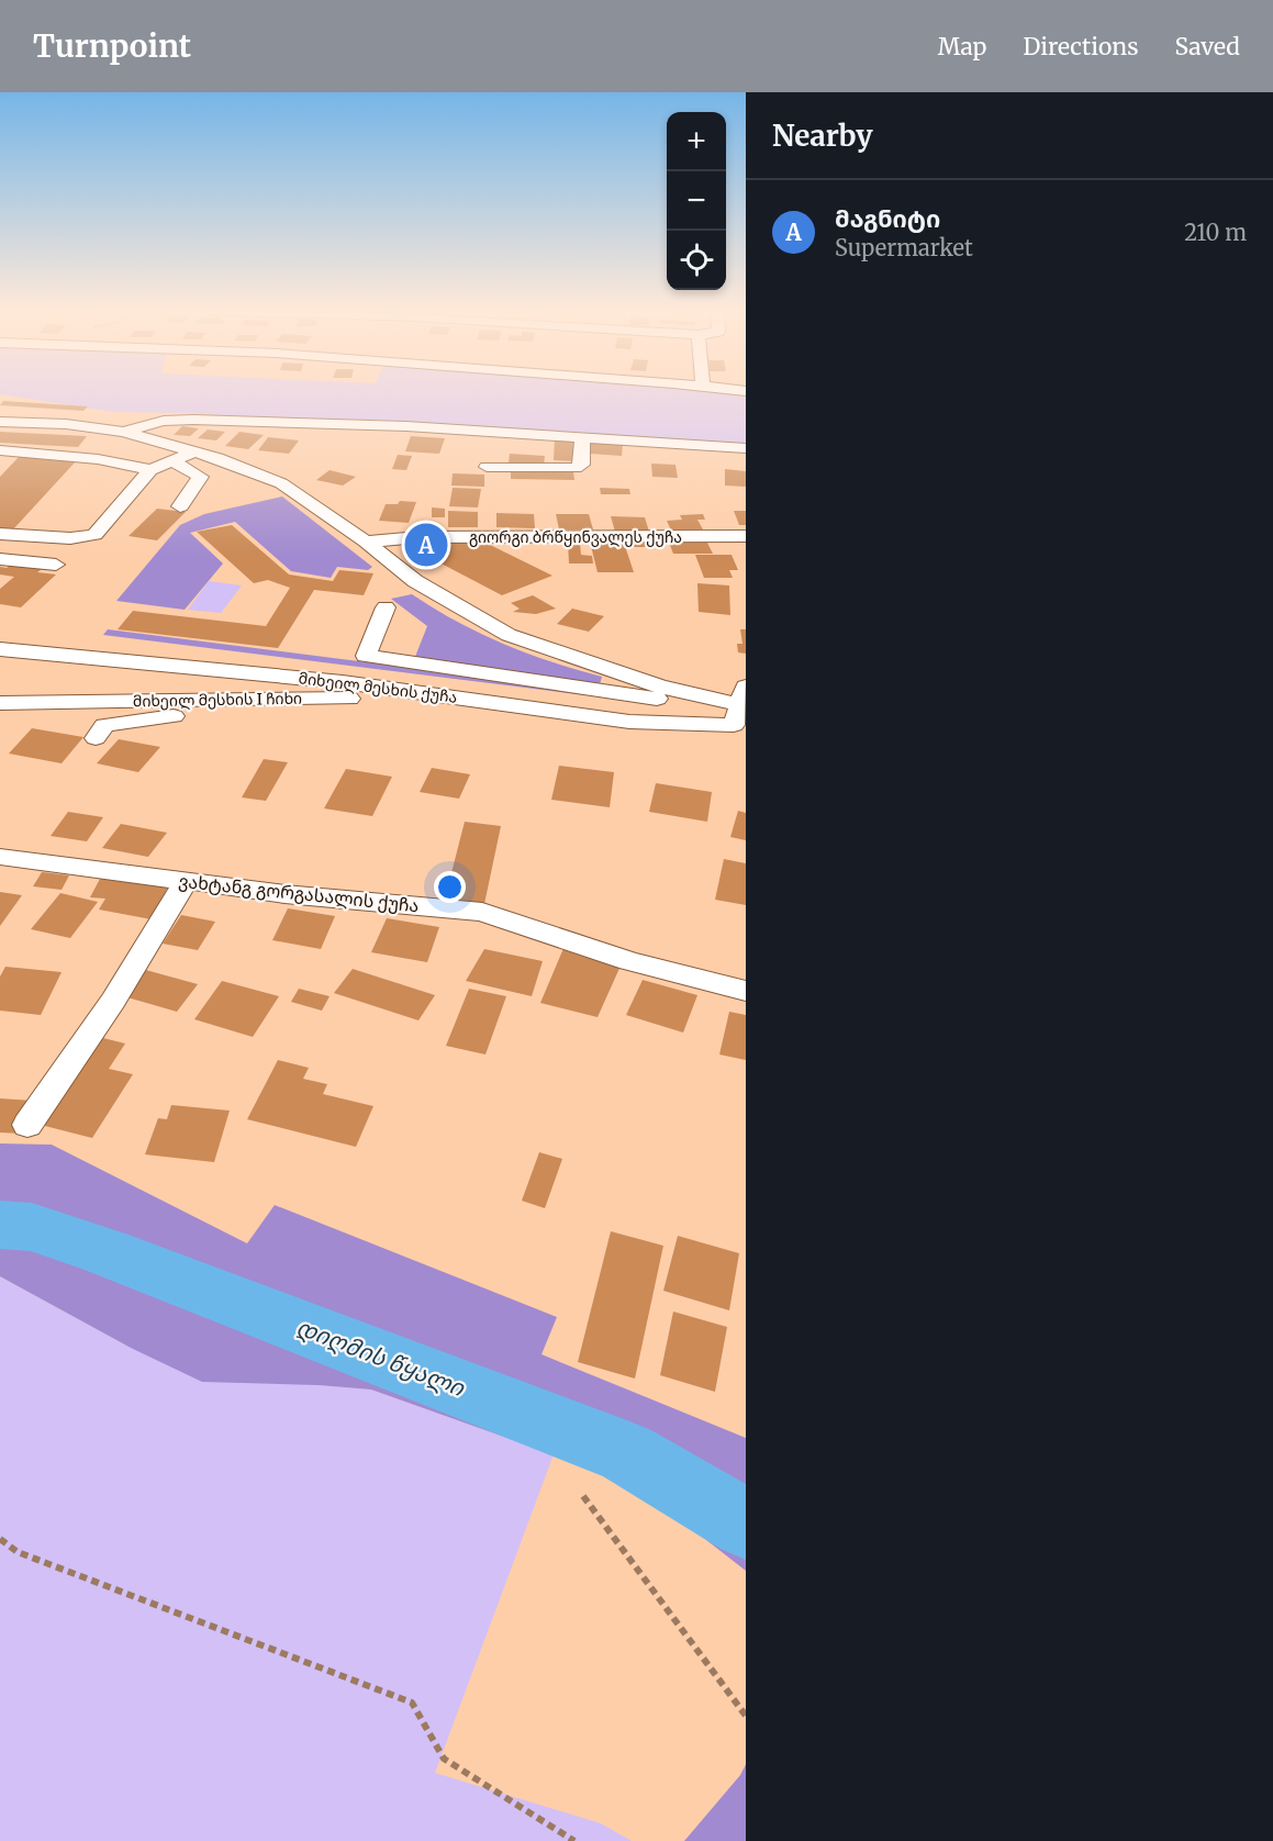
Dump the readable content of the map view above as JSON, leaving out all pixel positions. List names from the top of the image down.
{
  "streets": {
    "street": [
      "გიორგი ბრწყინვალეს ქუჩა",
      "მიხეილ მესხის ქუჩა",
      "მიხეილ მესხის I ჩიხი",
      "ვახტანგ გორგასალის ქუჩა"
    ]
  },
  "crossings": [
    ["მიხეილ მესხის ქუჩა", "მიხეილ მესხის I ჩიხი"]
  ],
  "water": ["დიღმის წყალი"],
  "page": {
    "header": "Turnpoint",
    "nav": ["Map", "Directions", "Saved"],
    "heading": "Nearby",
    "map_buttons": ["+", "−"],
    "list": [
      {
        "mark": "A",
        "name": "მაგნიტი",
        "note": "Supermarket",
        "value": "210 m"
      }
    ],
    "pins": "A"
  }
}
